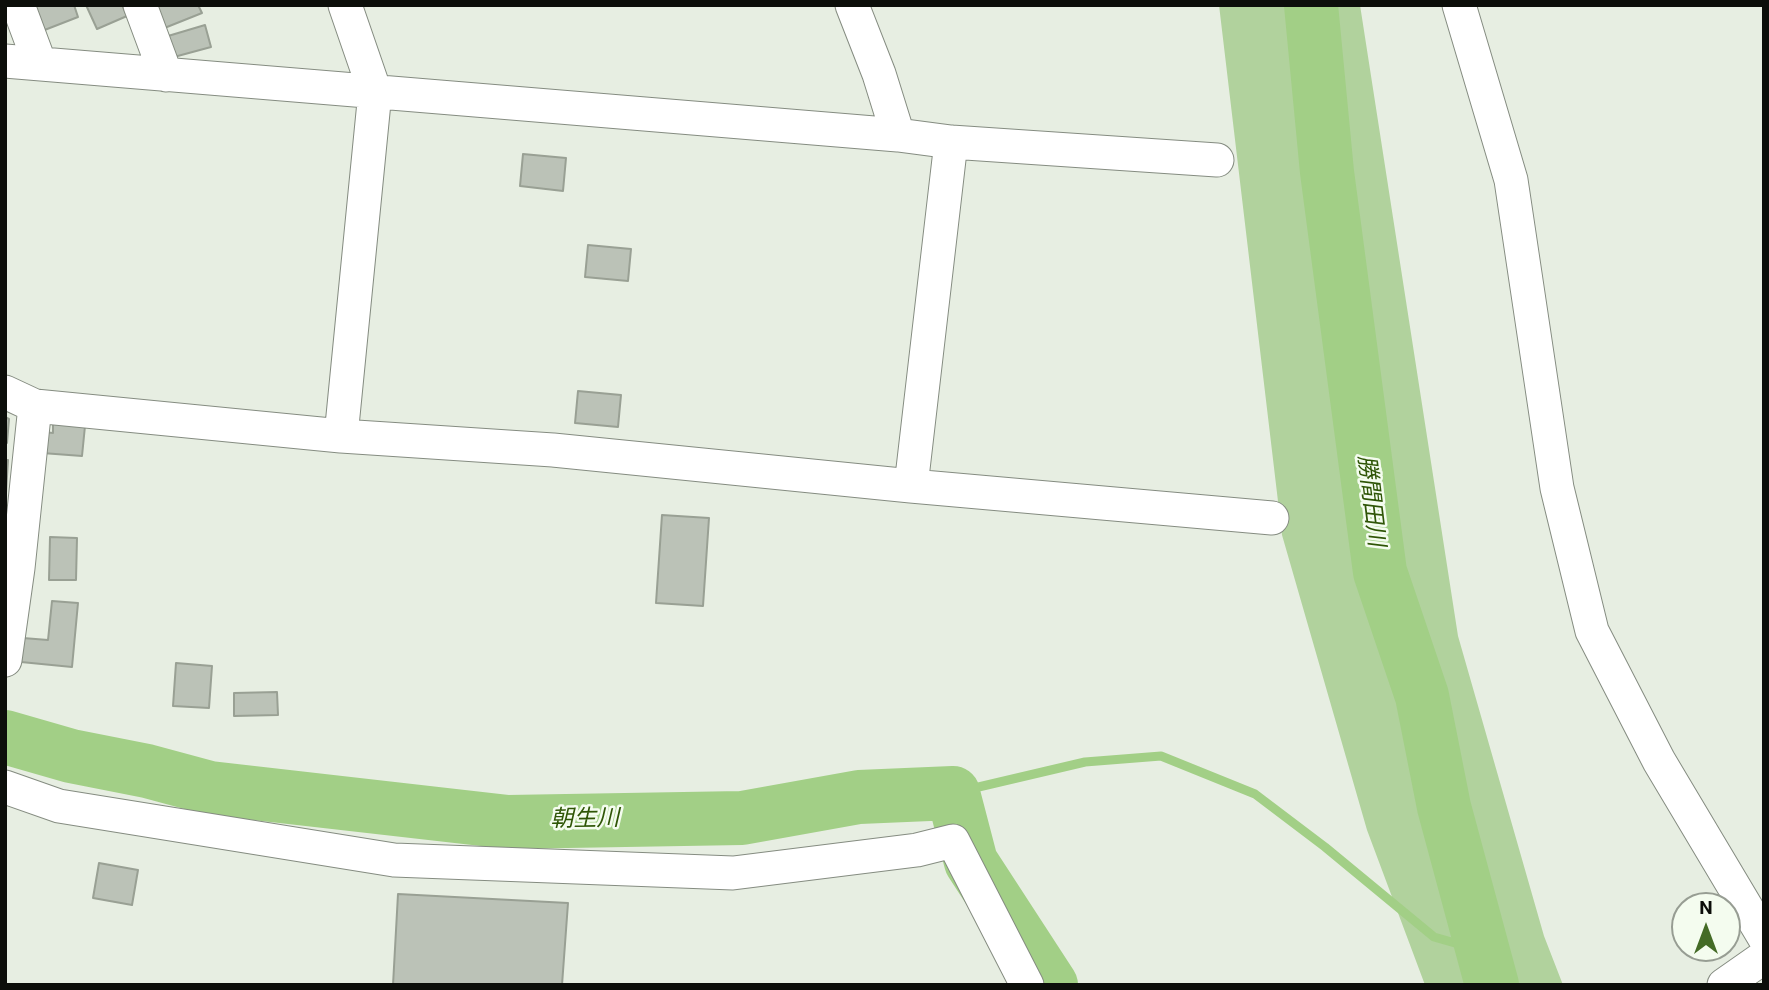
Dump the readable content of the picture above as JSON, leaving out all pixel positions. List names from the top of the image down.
{
  "water": ["勝間田川", "朝生川"],
  "north": "top"
}
